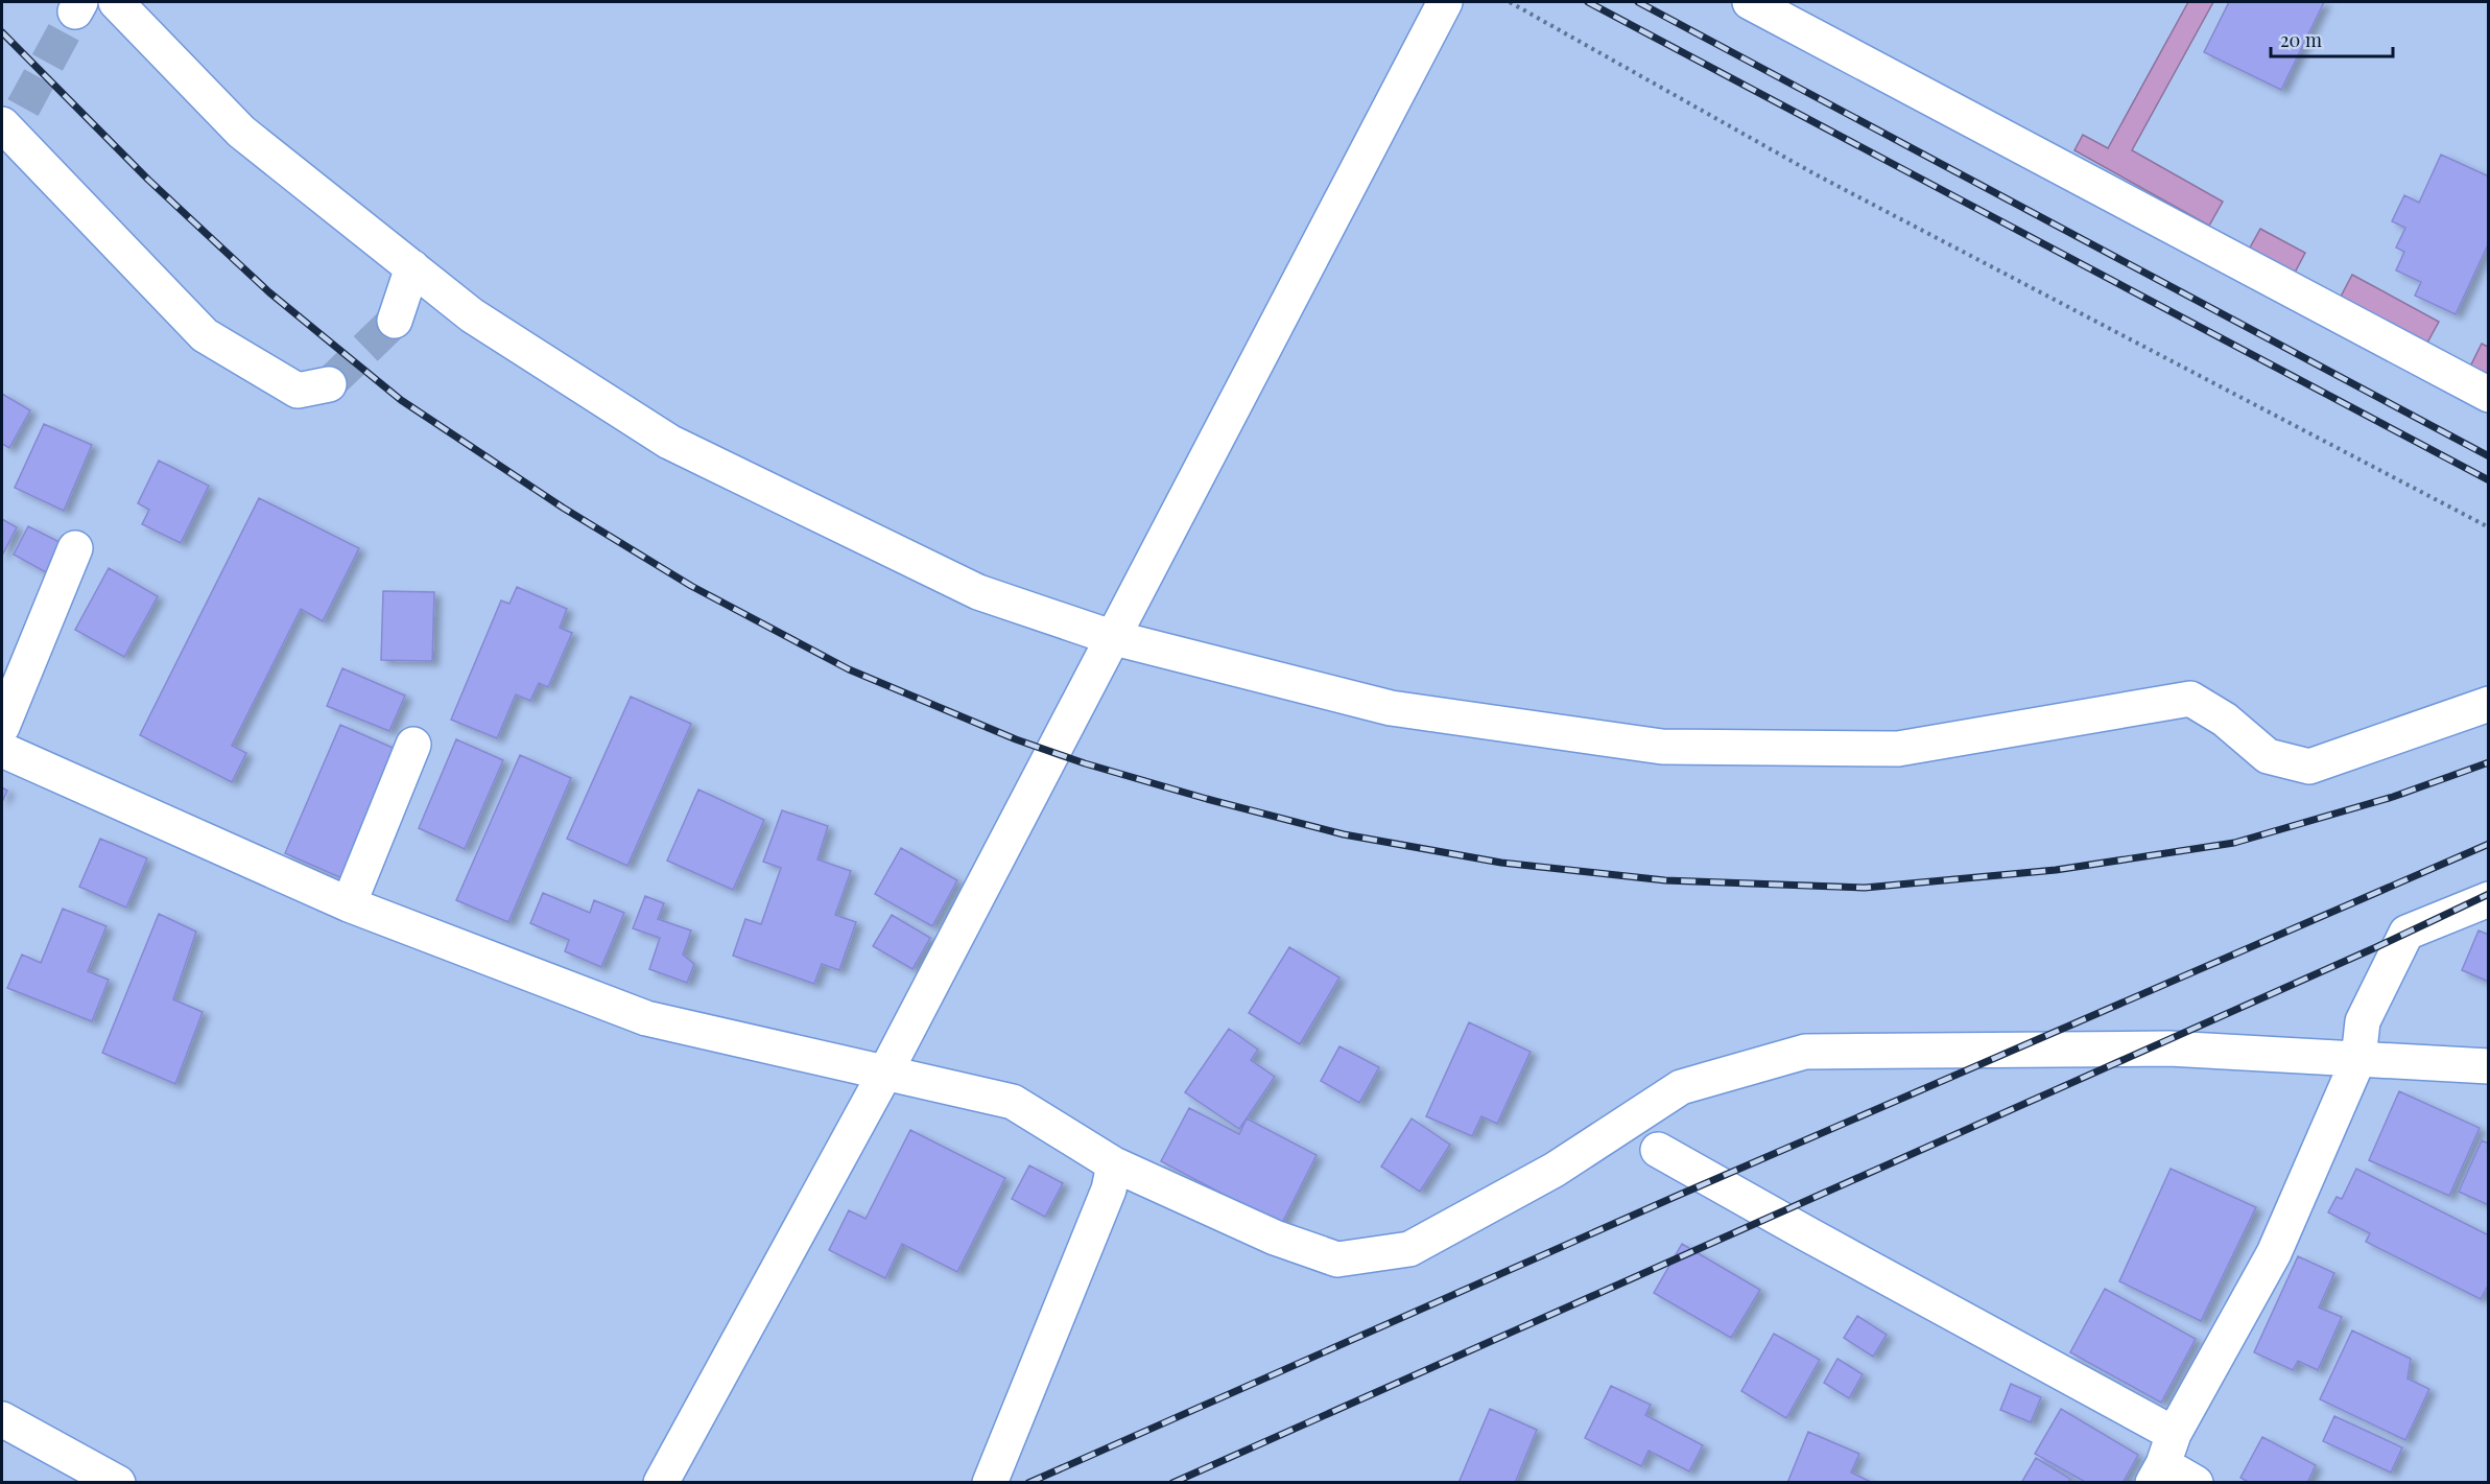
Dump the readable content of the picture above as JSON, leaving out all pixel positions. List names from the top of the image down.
{
  "scale_bar": "20 m"
}
